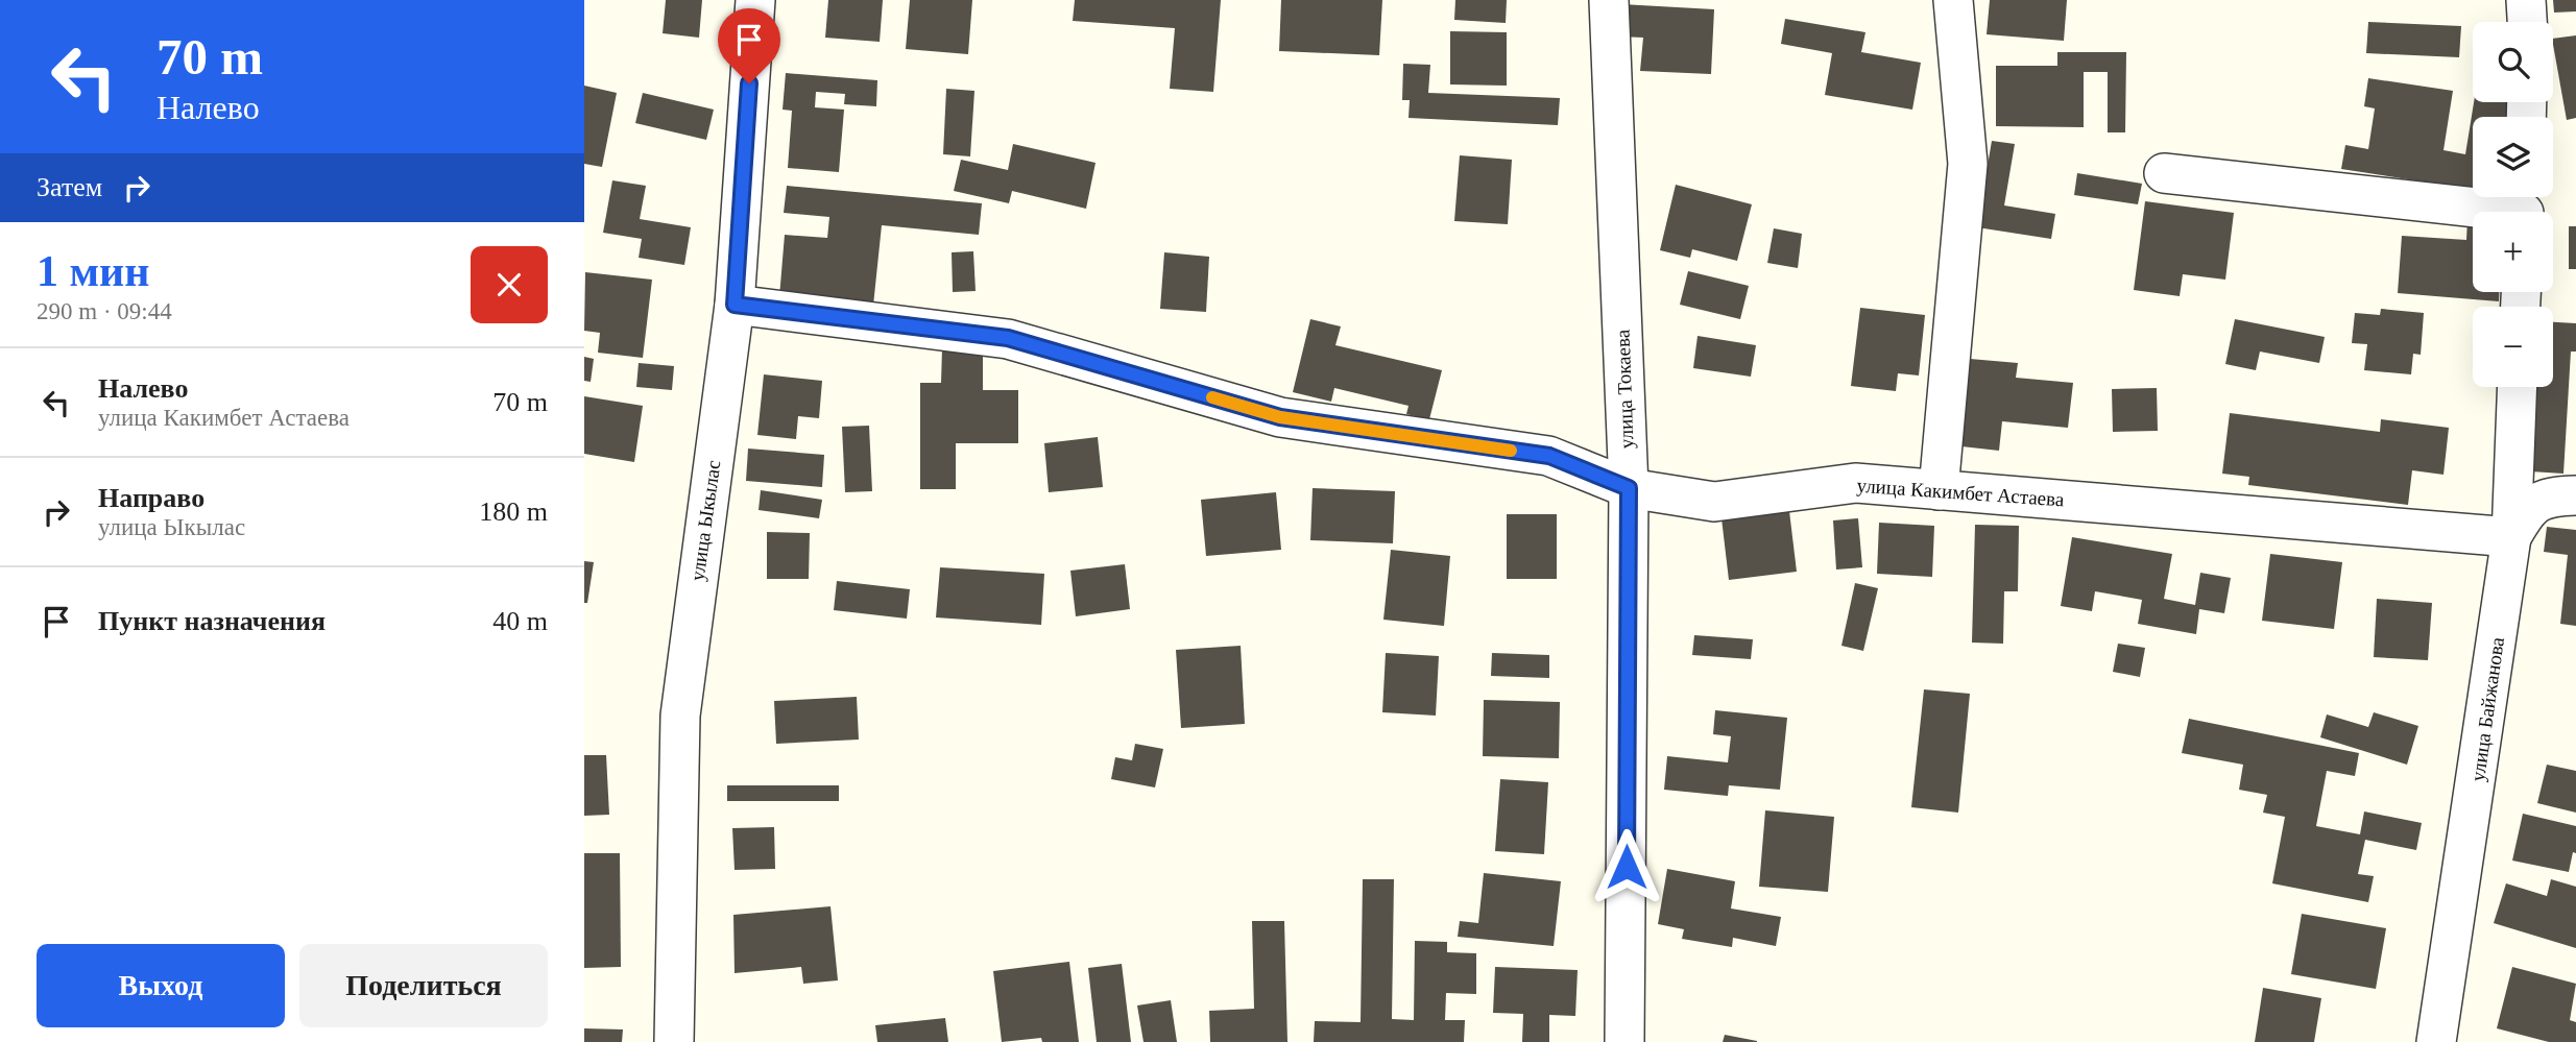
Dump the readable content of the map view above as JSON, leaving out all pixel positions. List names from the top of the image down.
{
  "streets": {
    "street": [
      "улица Токаева",
      "улица Какимбет Астаева",
      "улица Ыкылас",
      "улица Байжанова"
    ]
  },
  "crossings": [
    ["улица Токаева", "улица Какимбет Астаева"],
    ["улица Какимбет Астаева", "улица Ыкылас"],
    ["улица Какимбет Астаева", "улица Байжанова"]
  ],
  "page": {
    "turn": ["70 m", "Налево"],
    "map_buttons": ["+", "−"],
    "then": "Затем",
    "heading": ["1 мин", "290 m · 09:44"],
    "list": [
      {
        "name": "Налево",
        "note": "улица Какимбет Астаева",
        "value": "70 m"
      },
      {
        "name": "Направо",
        "note": "улица Ыкылас",
        "value": "180 m"
      },
      {
        "name": "Пункт назначения",
        "value": "40 m"
      }
    ],
    "buttons": ["Выход", "Поделиться"]
  }
}
